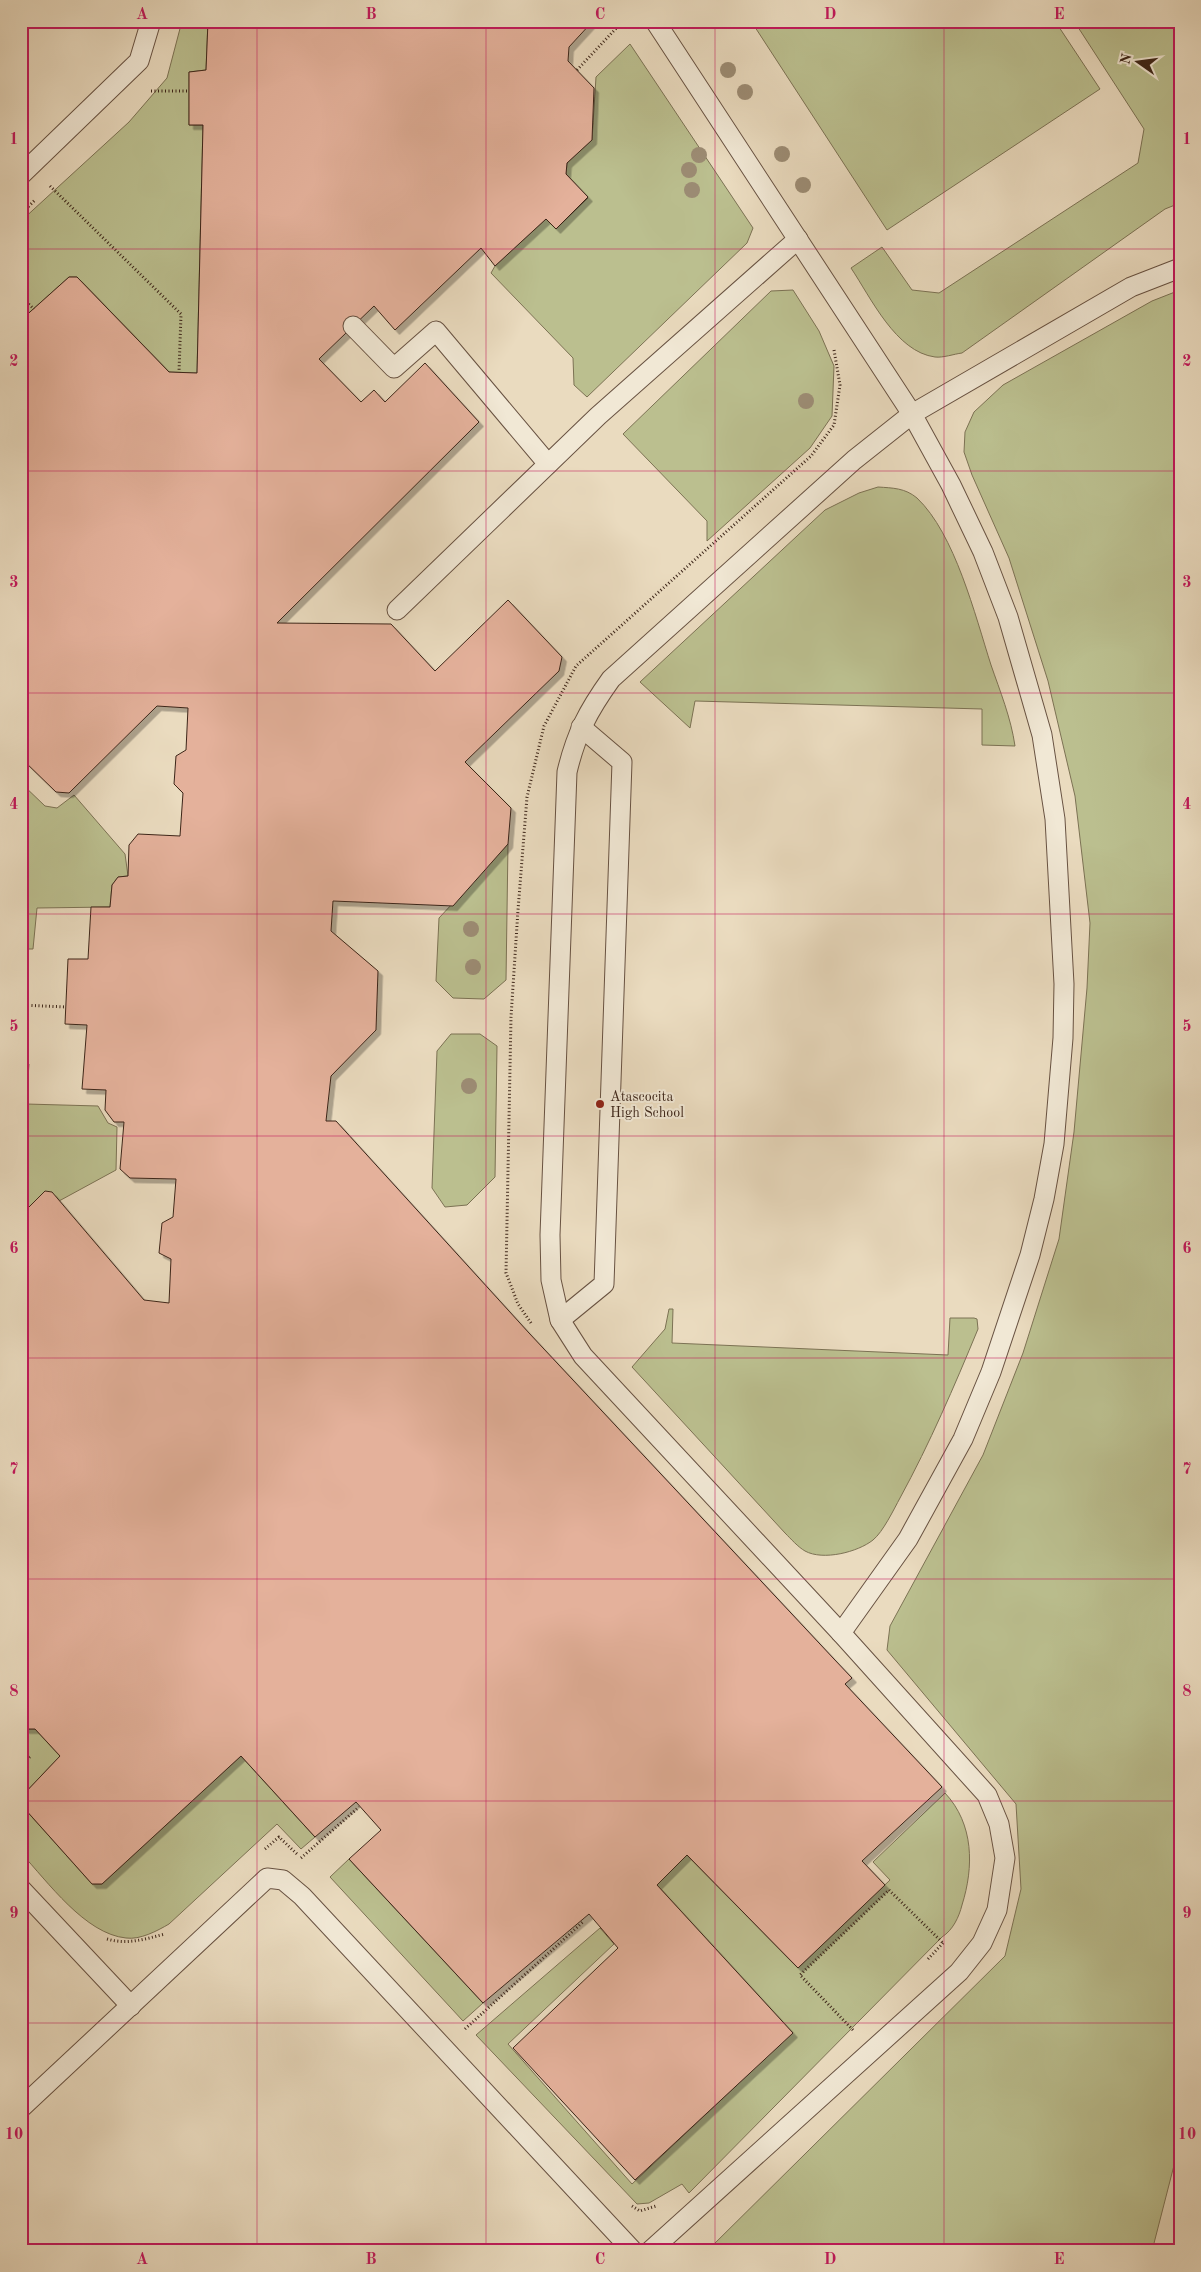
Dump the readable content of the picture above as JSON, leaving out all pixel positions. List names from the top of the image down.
{
  "places": ["Atascocita High School"],
  "north": "left",
  "grid": {
    "columns": [
      "A",
      "B",
      "C",
      "D",
      "E"
    ],
    "rows": [
      "1",
      "2",
      "3",
      "4",
      "5",
      "6",
      "7",
      "8",
      "9",
      "10"
    ]
  }
}
